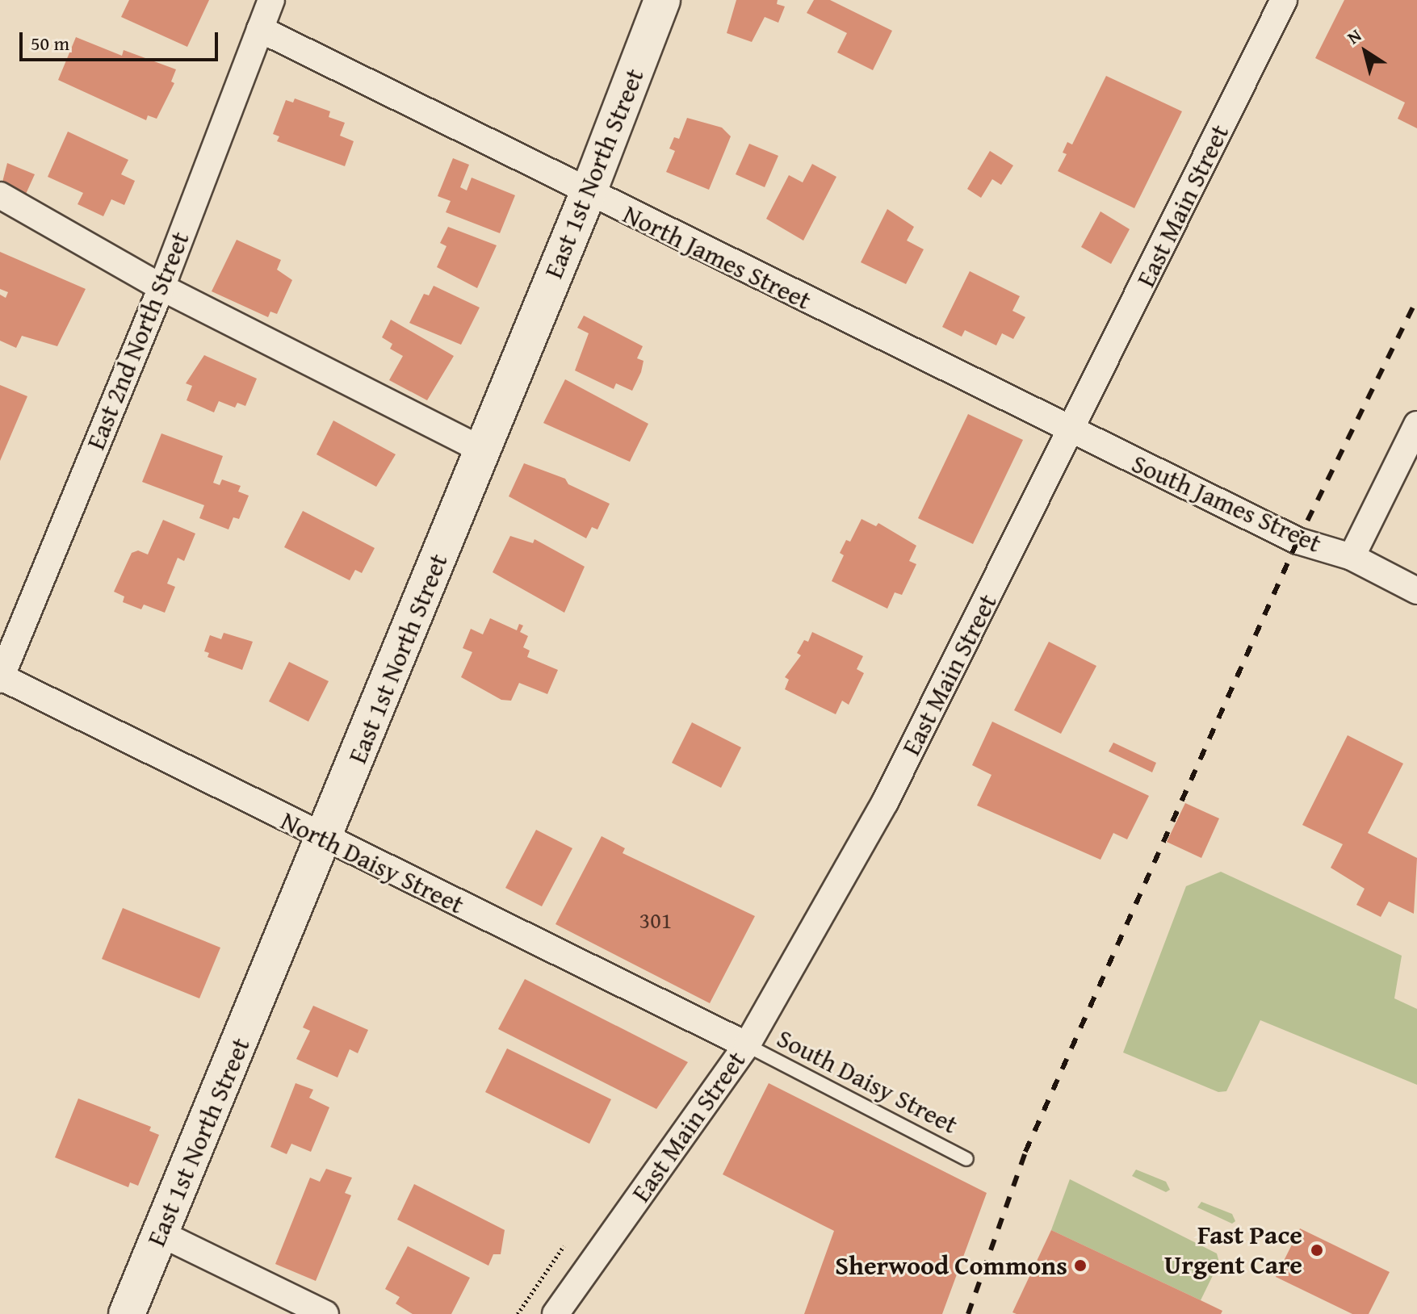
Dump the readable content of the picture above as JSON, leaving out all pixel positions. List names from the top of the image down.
{
  "streets": {
    "main road": ["East 1st North Street"],
    "street": [
      "East Main Street",
      "North James Street",
      "East 2nd North Street",
      "South James Street",
      "North Daisy Street"
    ],
    "lane": ["South Daisy Street"]
  },
  "crossings": [
    ["East 1st North Street", "North James Street"],
    ["East 1st North Street", "North Daisy Street"],
    ["East Main Street", "North James Street"],
    ["East Main Street", "South James Street"],
    ["East Main Street", "North Daisy Street"],
    ["East Main Street", "South Daisy Street"],
    ["North James Street", "East 2nd North Street"],
    ["North James Street", "South James Street"],
    ["East 2nd North Street", "North Daisy Street"],
    ["North Daisy Street", "South Daisy Street"]
  ],
  "places": ["Fast Pace Urgent Care", "Sherwood Commons"],
  "house_numbers": ["301"],
  "scale_bar": "50 m",
  "north": "top left"
}
